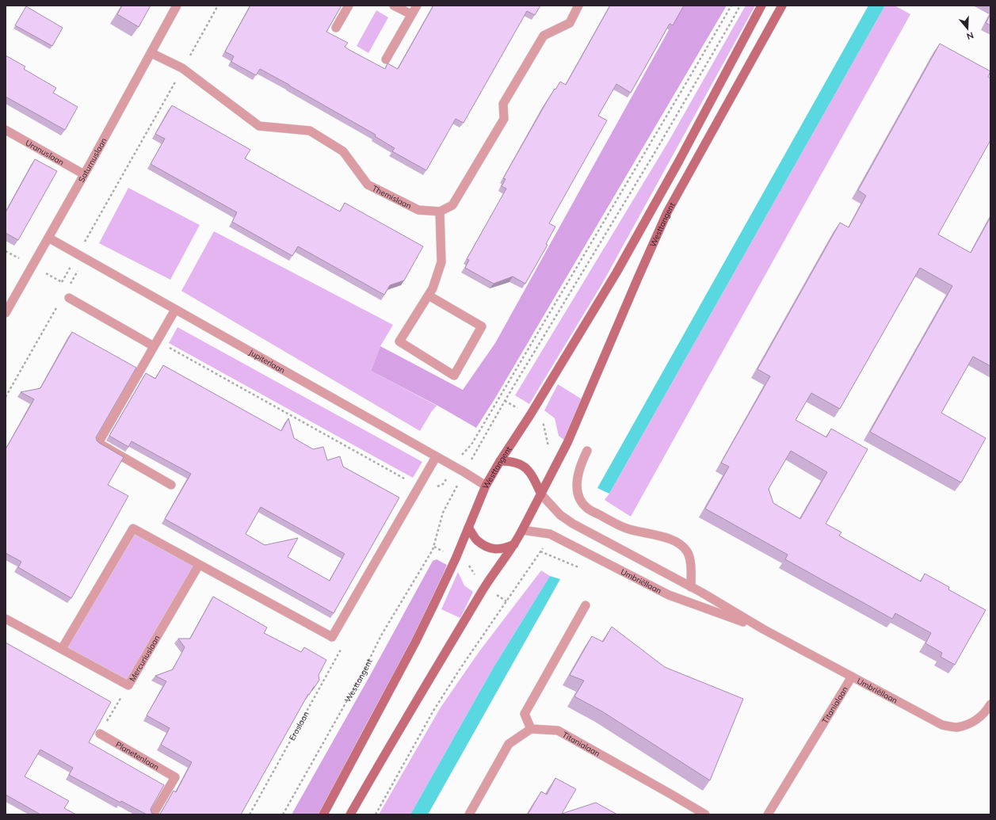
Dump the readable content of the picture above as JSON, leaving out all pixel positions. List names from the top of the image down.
{
  "streets": {
    "main road": ["Westtangent"],
    "street": [
      "Uranuslaan",
      "Saturnuslaan",
      "Themislaan",
      "Jupiterlaan",
      "Umbriëllaan",
      "Mercuriuslaan",
      "Titanialaan",
      "Planetenlaan"
    ],
    "path": ["Eroslaan"]
  },
  "crossings": [
    ["Uranuslaan", "Saturnuslaan"],
    ["Saturnuslaan", "Themislaan"],
    ["Saturnuslaan", "Jupiterlaan"],
    ["Westtangent", "Jupiterlaan"],
    ["Westtangent", "Umbriëllaan"],
    ["Umbriëllaan", "Titanialaan"]
  ],
  "north": "bottom"
}
